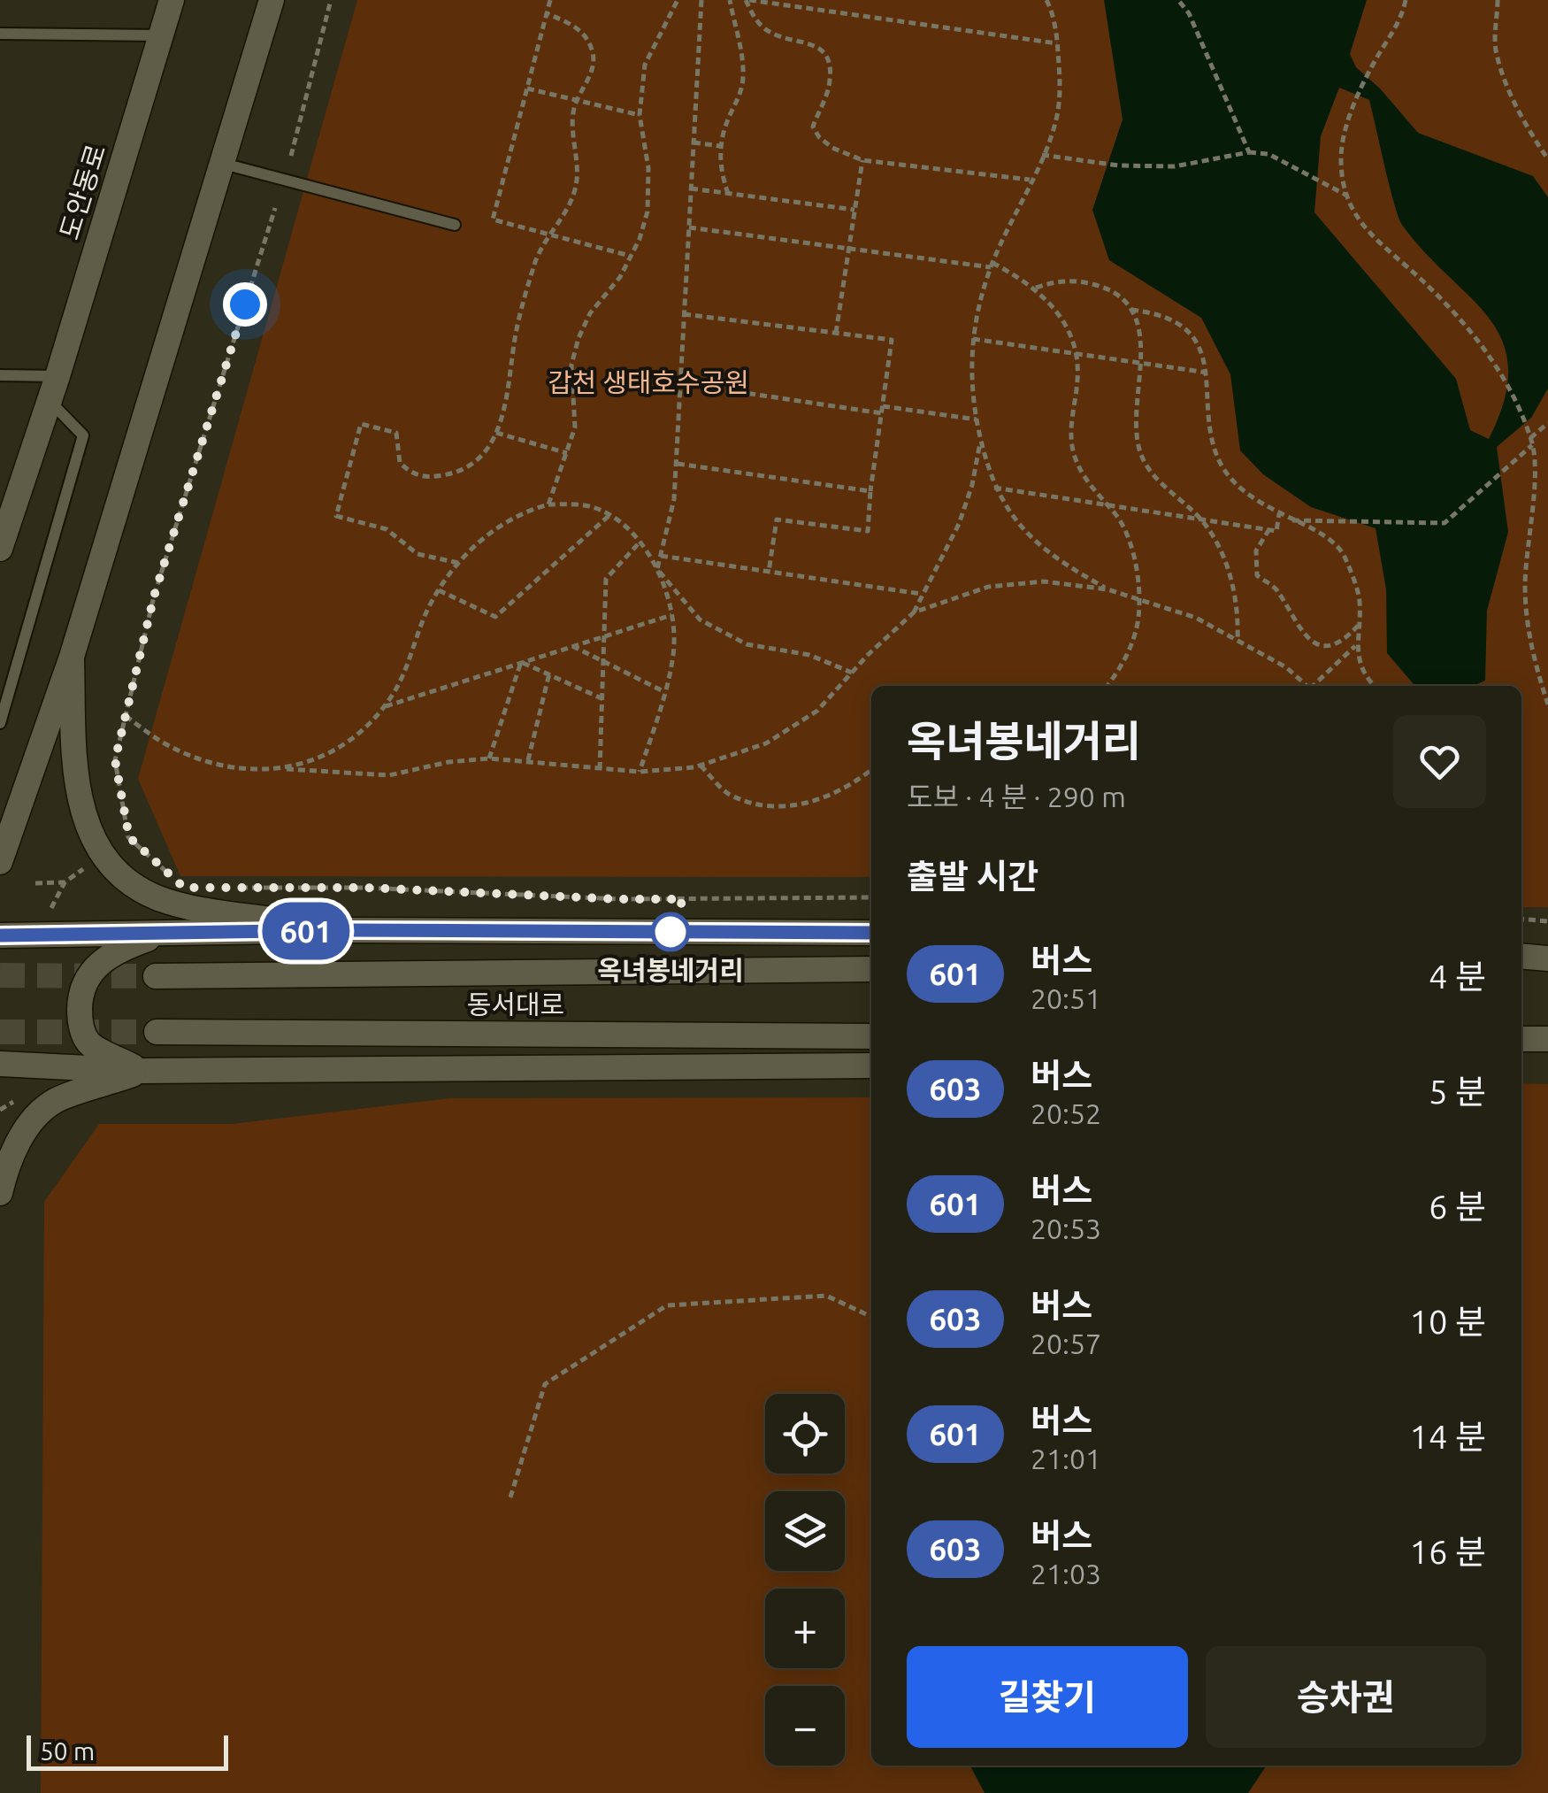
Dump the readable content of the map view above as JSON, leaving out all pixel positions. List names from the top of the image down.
{
  "streets": {
    "street": ["도안동로", "동서대로"]
  },
  "parks": ["갑천 생태호수공원"],
  "places": ["옥녀봉네거리"],
  "lines": ["bus line 601"],
  "scale_bar": "50 m",
  "page": {
    "on_map": "601",
    "heading": [
      ["옥녀봉네거리", "도보 · 4 분 · 290 m"],
      "출발 시간"
    ],
    "list": [
      {
        "mark": "601",
        "name": "버스",
        "note": "20:51",
        "value": "4 분"
      },
      {
        "mark": "603",
        "name": "버스",
        "note": "20:52",
        "value": "5 분"
      },
      {
        "mark": "601",
        "name": "버스",
        "note": "20:53",
        "value": "6 분"
      },
      {
        "mark": "603",
        "name": "버스",
        "note": "20:57",
        "value": "10 분"
      },
      {
        "mark": "601",
        "name": "버스",
        "note": "21:01",
        "value": "14 분"
      },
      {
        "mark": "603",
        "name": "버스",
        "note": "21:03",
        "value": "16 분"
      }
    ],
    "map_buttons": ["+", "−"],
    "buttons": ["길찾기", "승차권"],
    "scale": "50 m"
  }
}
